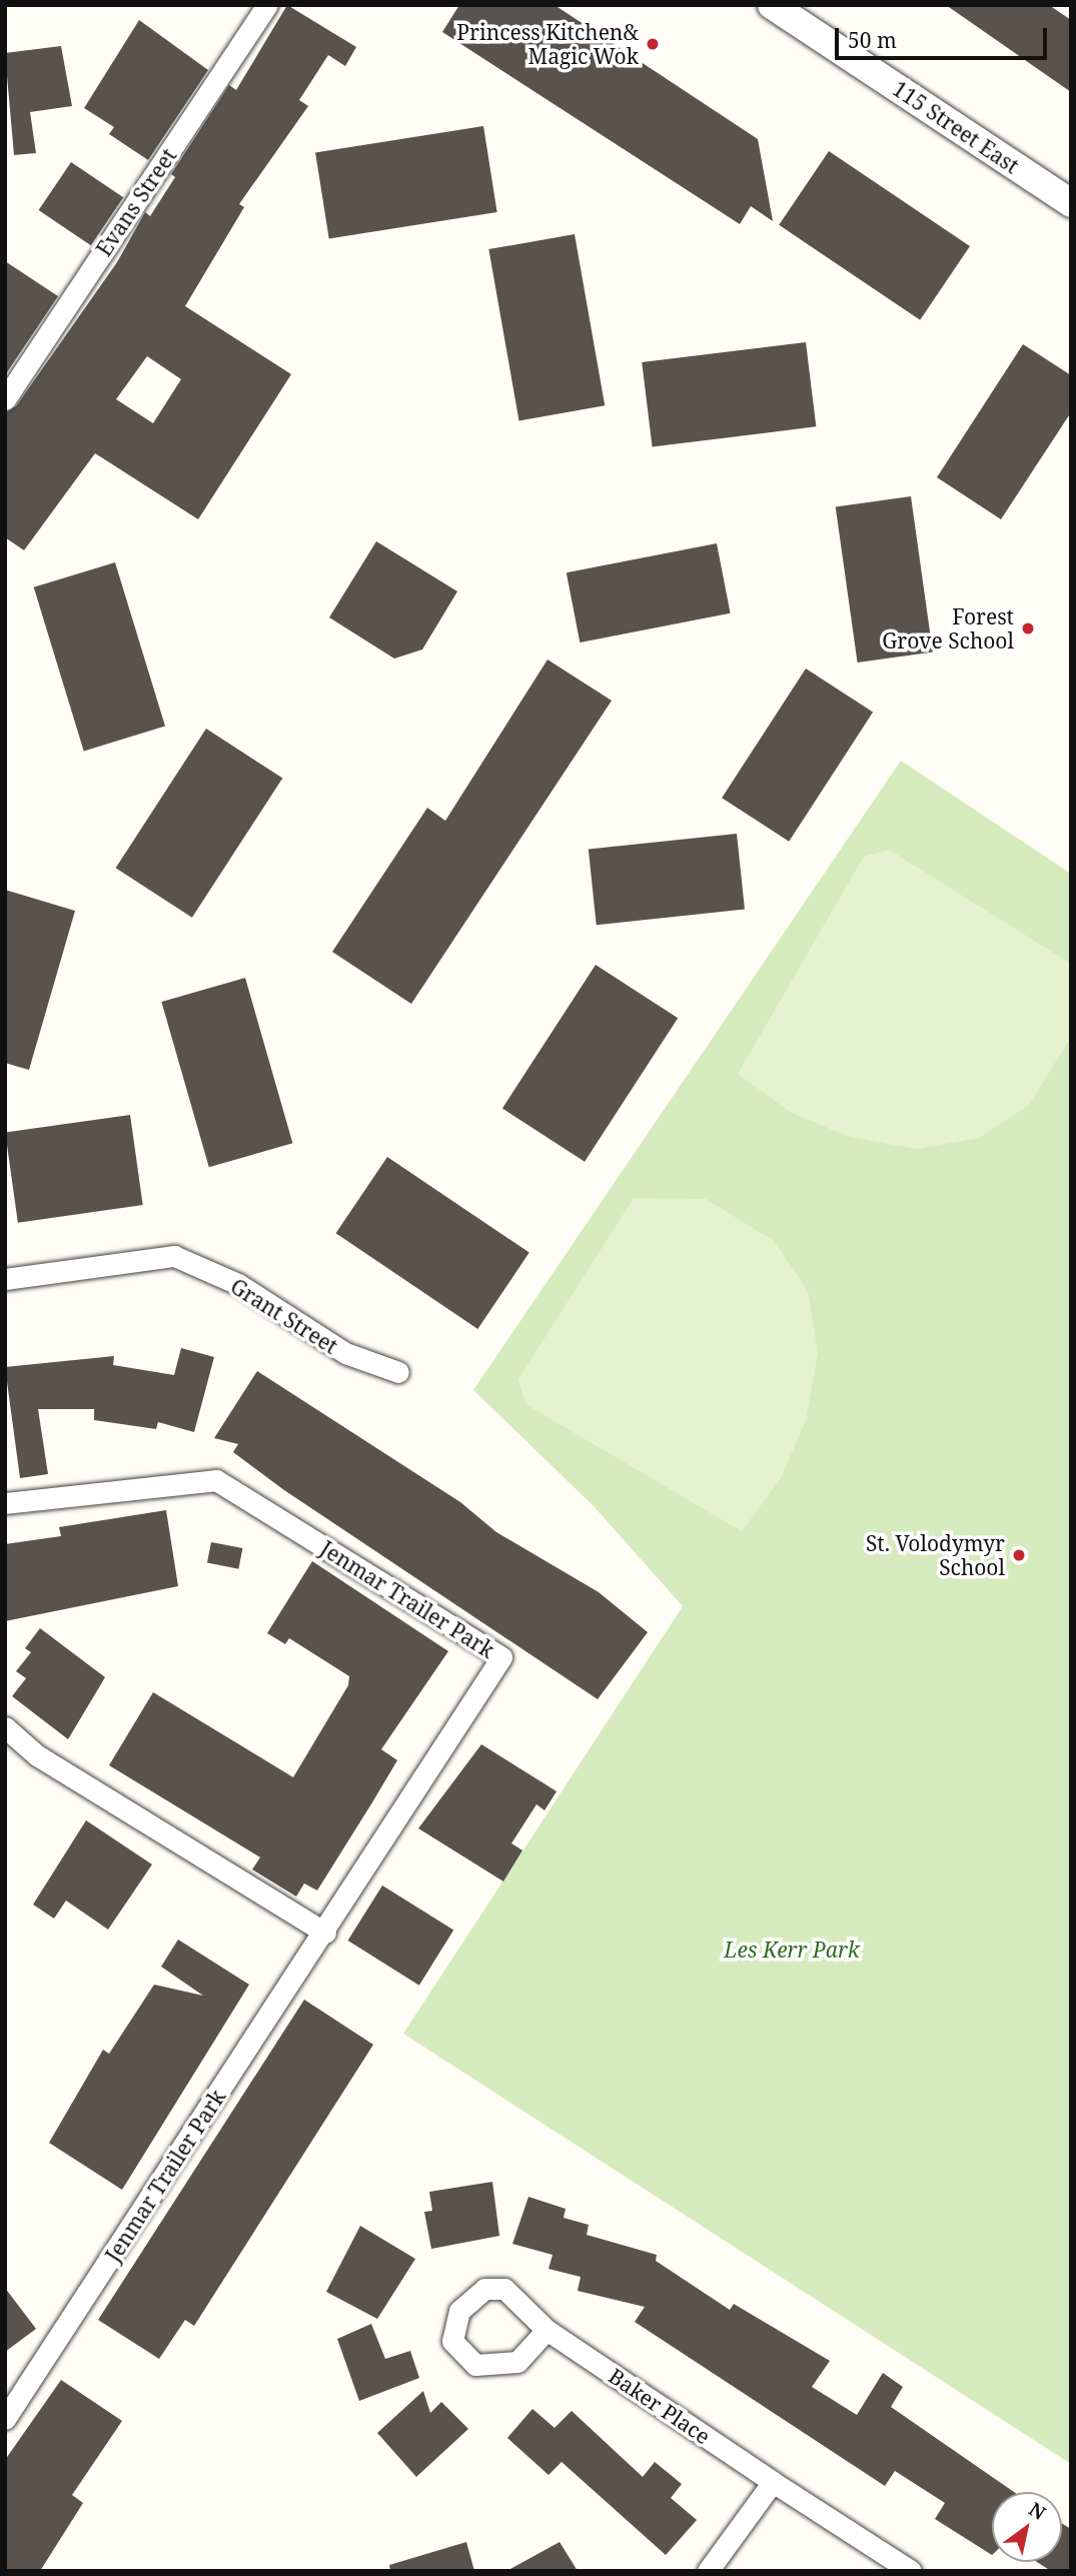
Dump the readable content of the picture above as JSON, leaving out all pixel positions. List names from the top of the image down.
{
  "streets": {
    "street": [
      "115 Street East",
      "Evans Street",
      "Grant Street",
      "Jenmar Trailer Park",
      "Baker Place"
    ]
  },
  "parks": ["Les Kerr Park"],
  "places": ["Princess Kitchen& Magic Wok", "Forest Grove School", "St. Volodymyr School"],
  "scale_bar": "50 m",
  "north": "top right"
}
